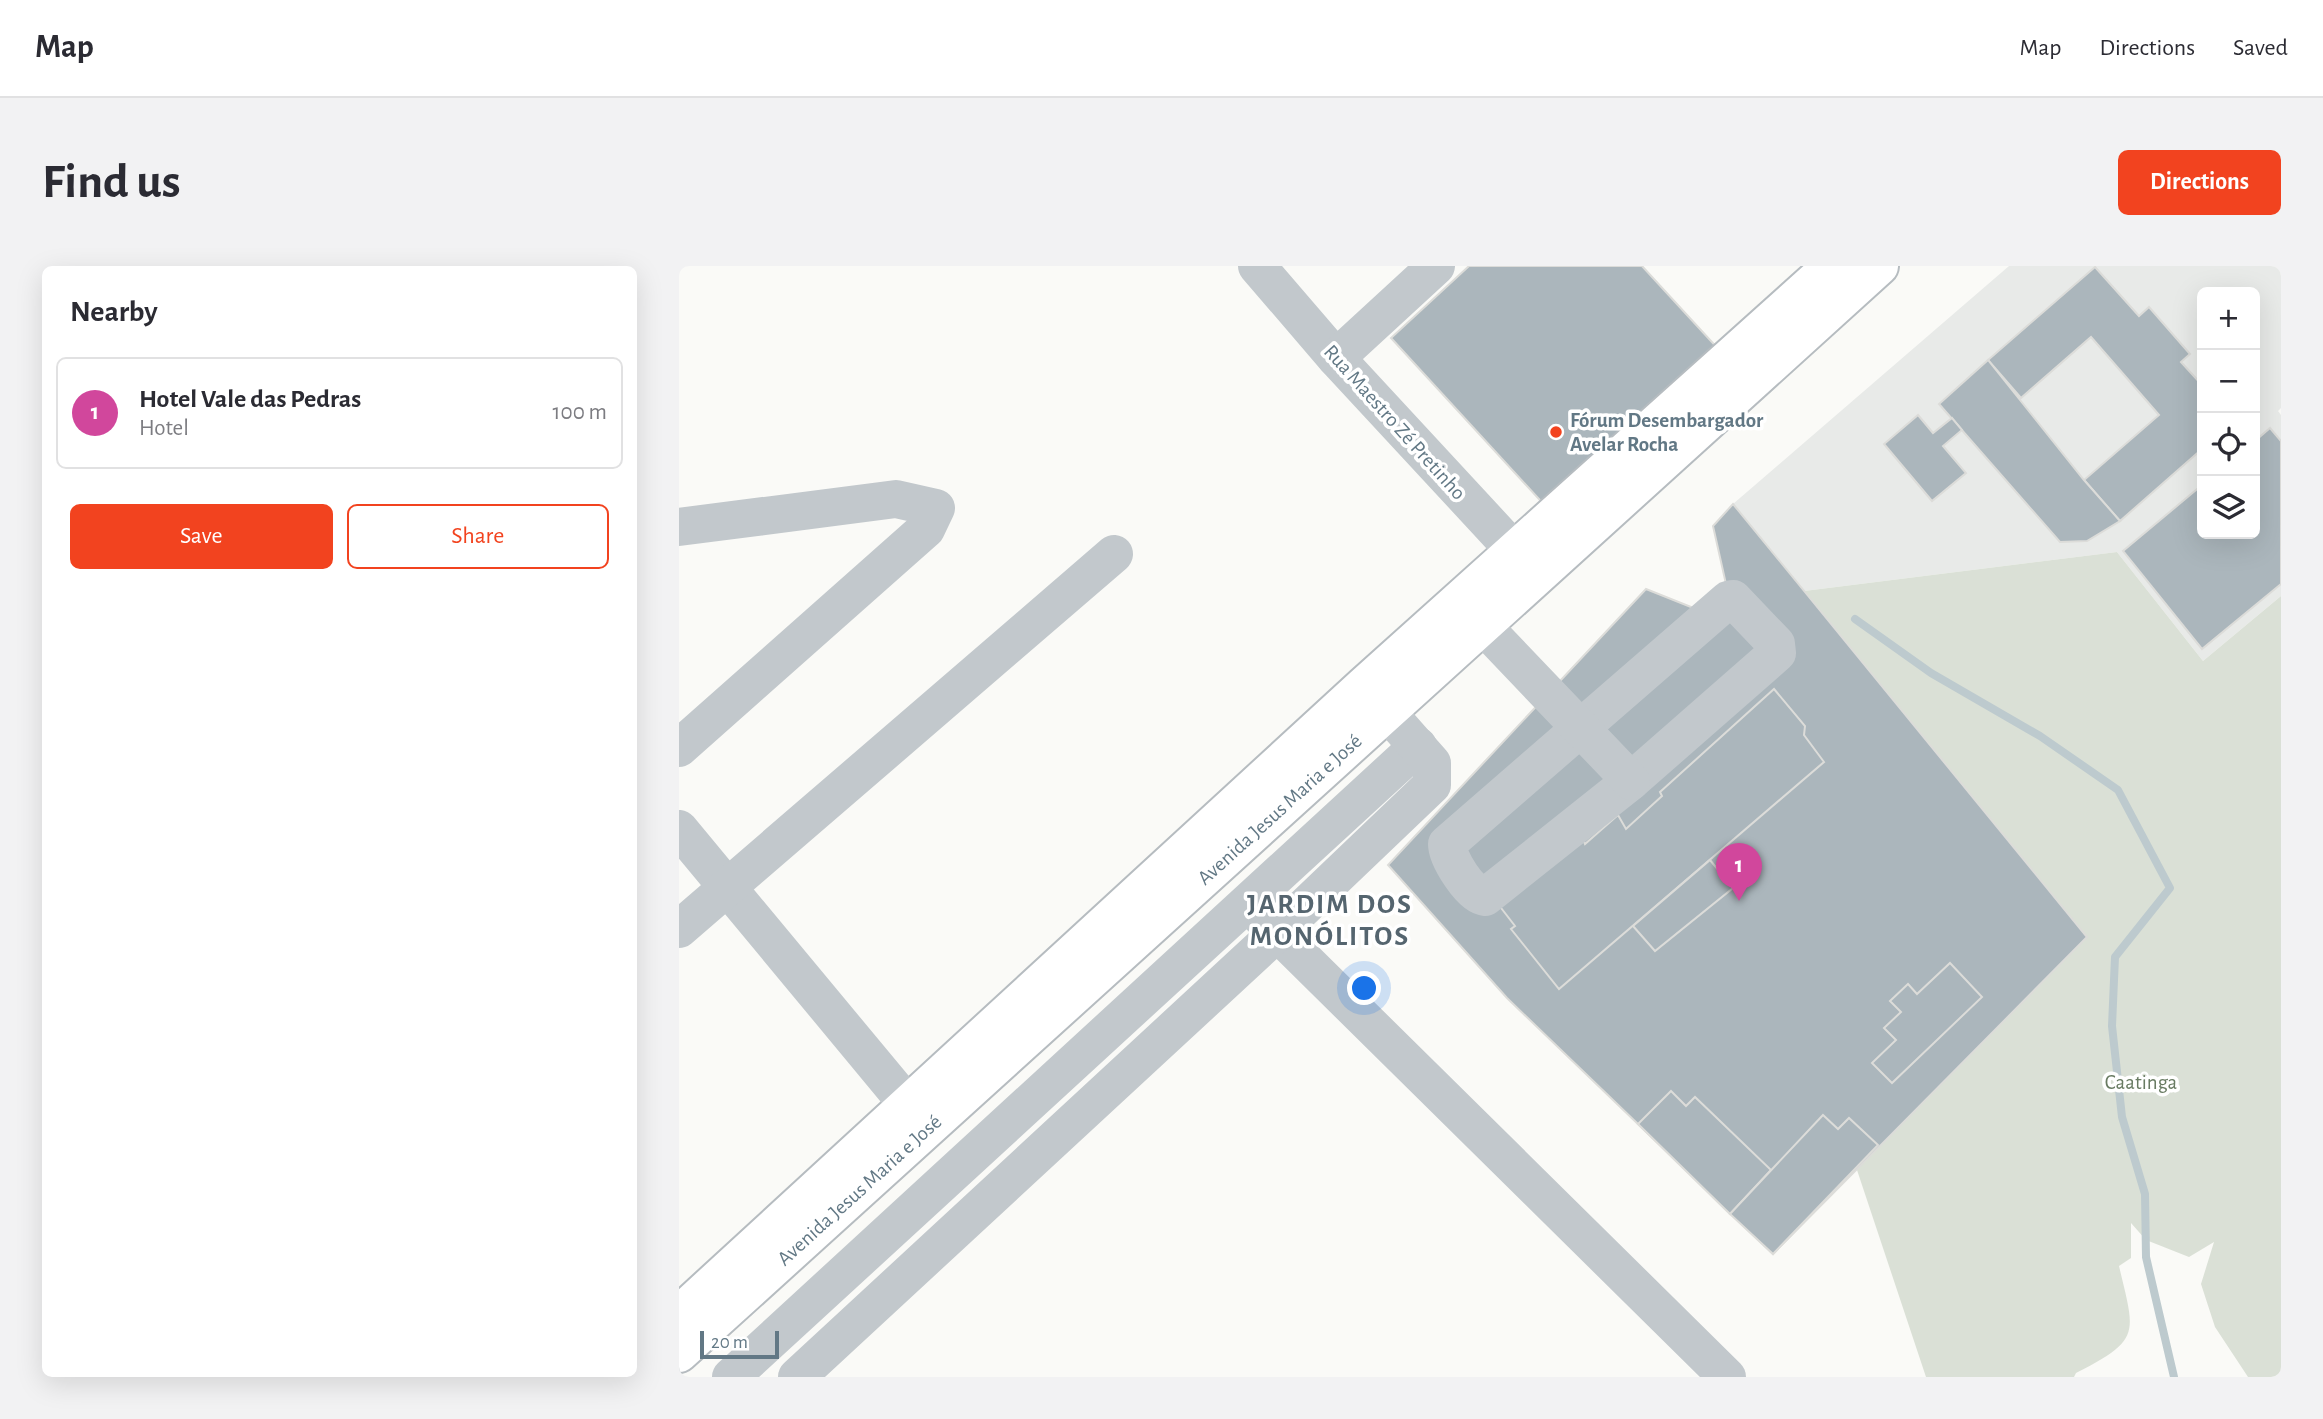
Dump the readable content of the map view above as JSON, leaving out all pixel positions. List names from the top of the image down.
{
  "streets": {
    "main road": ["Avenida Jesus Maria e José"],
    "street": ["Rua Maestro Zé Pretinho"]
  },
  "crossings": [
    ["Rua Maestro Zé Pretinho", "Avenida Jesus Maria e José"]
  ],
  "districts": ["JARDIM DOS MONÓLITOS"],
  "parks": ["Caatinga"],
  "places": ["Fórum Desembargador Avelar Rocha"],
  "scale_bar": "20 m",
  "page": {
    "header": "Map",
    "nav": ["Map", "Directions", "Saved"],
    "buttons": [
      "Directions",
      ["Save", "Share"]
    ],
    "title": "Find us",
    "heading": "Nearby",
    "map_buttons": ["+", "−"],
    "list": [
      {
        "mark": "1",
        "name": "Hotel Vale das Pedras",
        "note": "Hotel",
        "value": "100 m"
      }
    ],
    "pins": "1",
    "scale": "20 m"
  }
}
